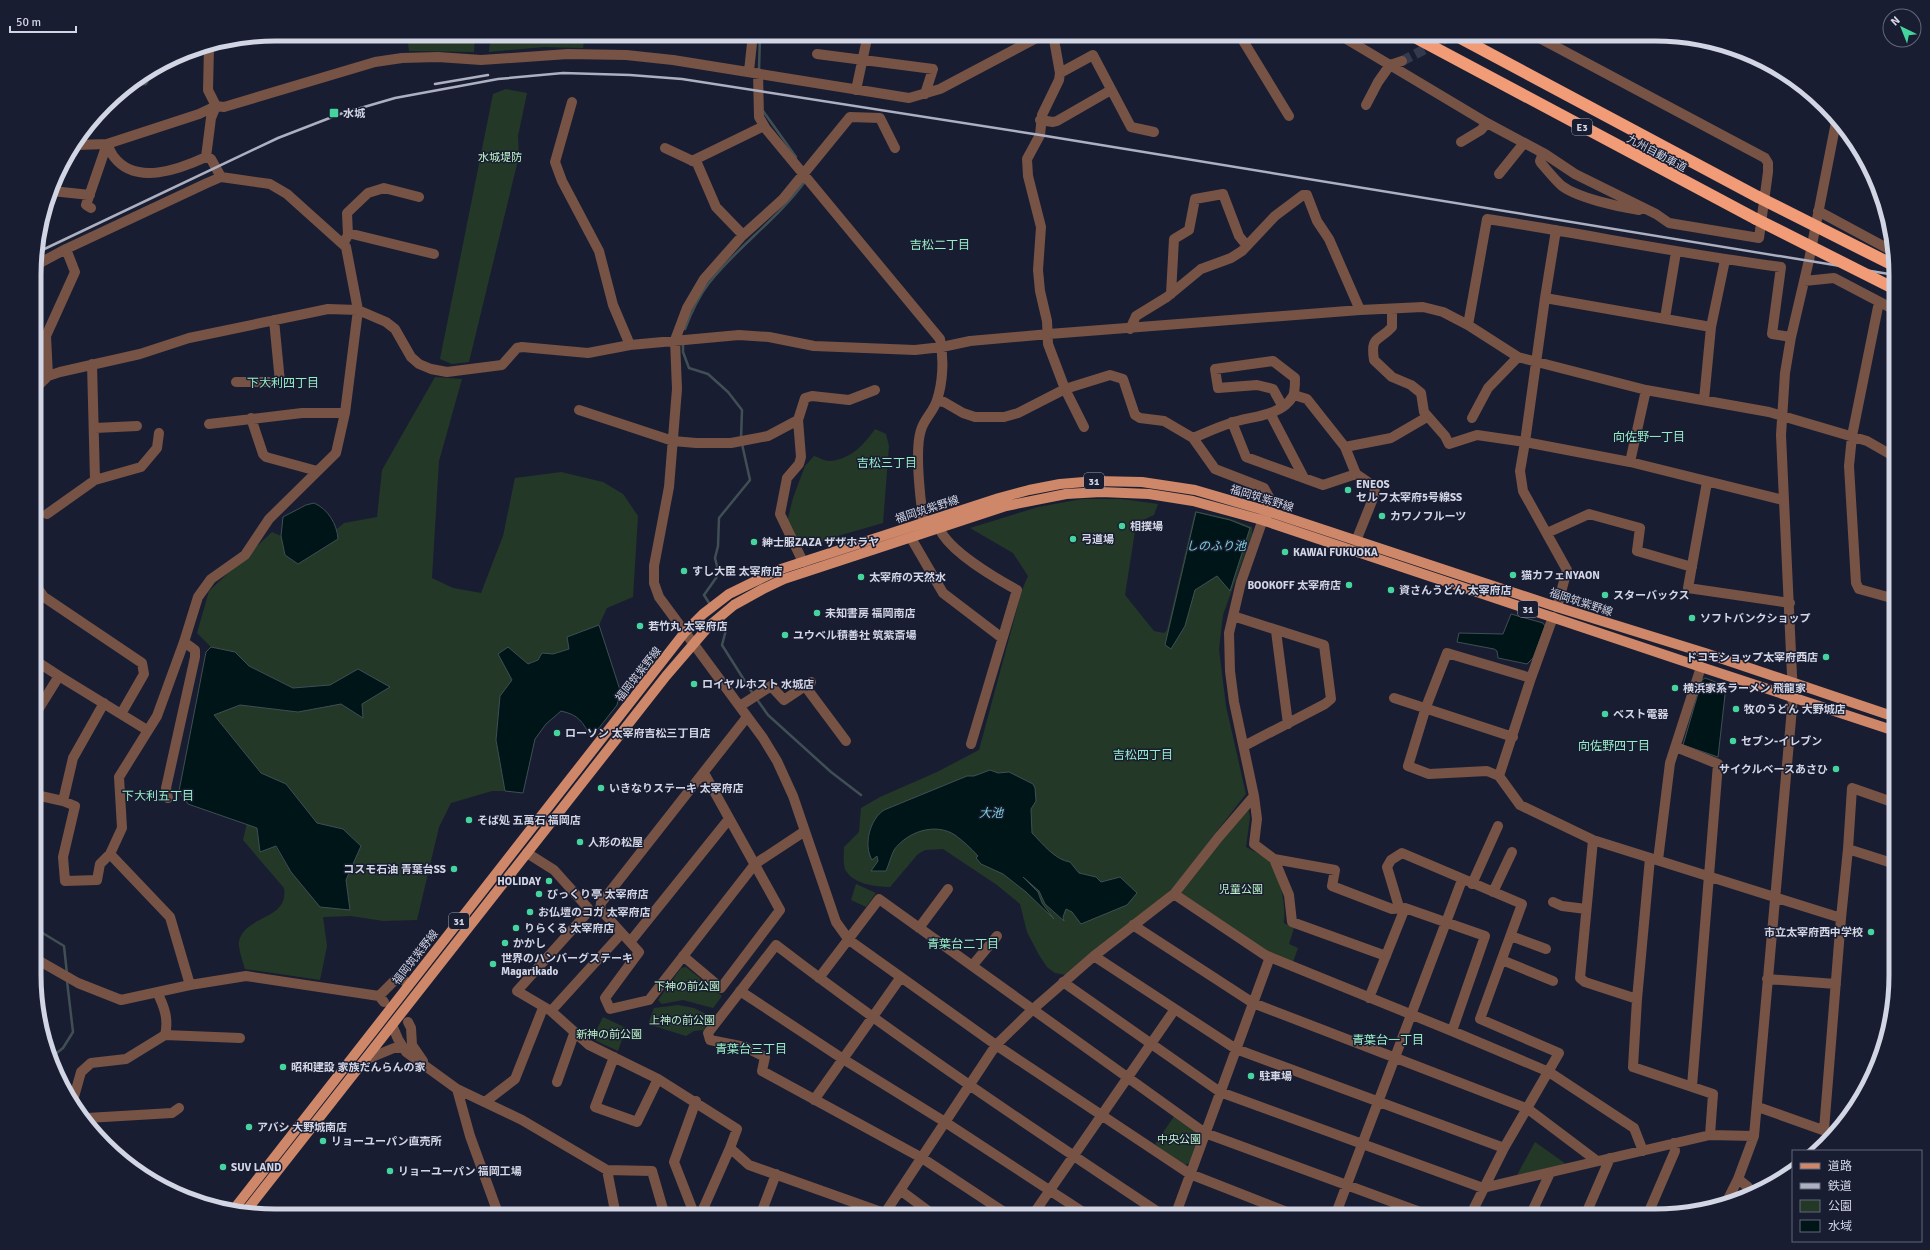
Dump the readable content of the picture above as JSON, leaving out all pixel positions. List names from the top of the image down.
{
  "streets": {
    "highway": ["E3", "九州自動車道"],
    "main road": ["31", "福岡筑紫野線"]
  },
  "districts": [
    "吉松二丁目",
    "下大利四丁目",
    "向佐野一丁目",
    "吉松三丁目",
    "向佐野四丁目",
    "吉松四丁目",
    "下大利五丁目",
    "青葉台二丁目",
    "青葉台一丁目",
    "青葉台三丁目"
  ],
  "water": ["しのふり池", "大池"],
  "parks": [
    "水城堤防",
    "児童公園",
    "下神の前公園",
    "上神の前公園",
    "新神の前公園",
    "中央公園"
  ],
  "places": {
    "transit": ["水城"],
    "other": [
      "ENEOS セルフ太宰府5号線SS",
      "カワノフルーツ",
      "相撲場",
      "弓道場",
      "紳士服ZAZA ザザホラヤ",
      "KAWAI FUKUOKA",
      "すし大臣 太宰府店",
      "猫カフェNYAON",
      "太宰府の天然水",
      "BOOKOFF 太宰府店",
      "資さんうどん 太宰府店",
      "スターバックス",
      "未知書房 福岡南店",
      "ソフトバンクショップ",
      "若竹丸 太宰府店",
      "ユウベル積善社 筑紫斎場",
      "ドコモショップ太宰府西店",
      "ロイヤルホスト 水城店",
      "横浜家系ラーメン 飛龍家",
      "牧のうどん 大野城店",
      "ベスト電器",
      "ローソン 太宰府吉松三丁目店",
      "セブン-イレブン",
      "サイクルベースあさひ",
      "いきなりステーキ 太宰府店",
      "そば処 五萬石 福岡店",
      "人形の松屋",
      "コスモ石油 青葉台SS",
      "HOLIDAY",
      "びっくり亭 太宰府店",
      "お仏壇のコガ 太宰府店",
      "りらくる 太宰府店",
      "市立太宰府西中学校",
      "かかし",
      "世界のハンバーグステーキ Magarikado",
      "昭和建設 家族だんらんの家",
      "駐車場",
      "アバシ 大野城南店",
      "リョーユーパン直売所",
      "SUV LAND",
      "リョーユーパン 福岡工場"
    ]
  },
  "legend": [
    "道路",
    "鉄道",
    "公園",
    "水域"
  ],
  "scale_bar": "50 m",
  "north": "top left"
}
